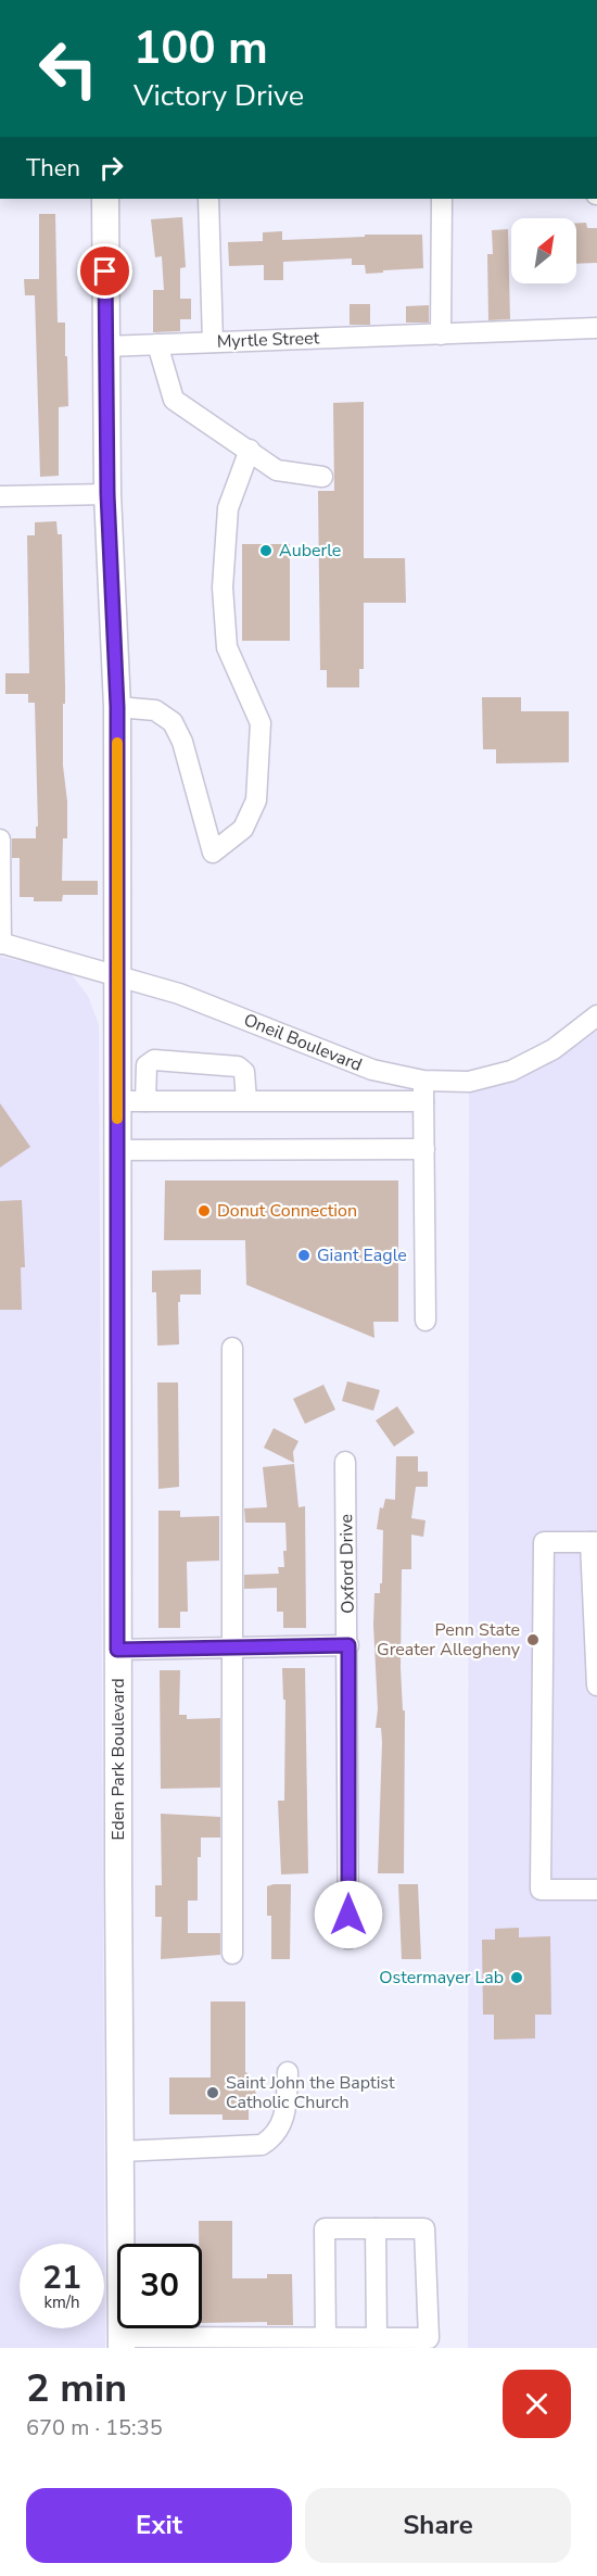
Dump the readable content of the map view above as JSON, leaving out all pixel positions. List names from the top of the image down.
{
  "streets": {
    "main road": ["Eden Park Boulevard"],
    "street": ["Myrtle Street", "Oneil Boulevard", "Oxford Drive"]
  },
  "crossings": [
    ["Myrtle Street", "Eden Park Boulevard"],
    ["Oneil Boulevard", "Eden Park Boulevard"]
  ],
  "places": [
    "Auberle",
    "Donut Connection",
    "Giant Eagle",
    "Penn State Greater Allegheny",
    "Ostermayer Lab",
    "Saint John the Baptist Catholic Church"
  ],
  "north": "top right",
  "page": {
    "turn": ["100 m", "Victory Drive"],
    "then": "Then",
    "speed": "21 km/h",
    "limit": "30",
    "heading": ["2 min", "670 m · 15:35"],
    "buttons": ["Exit", "Share"]
  }
}
